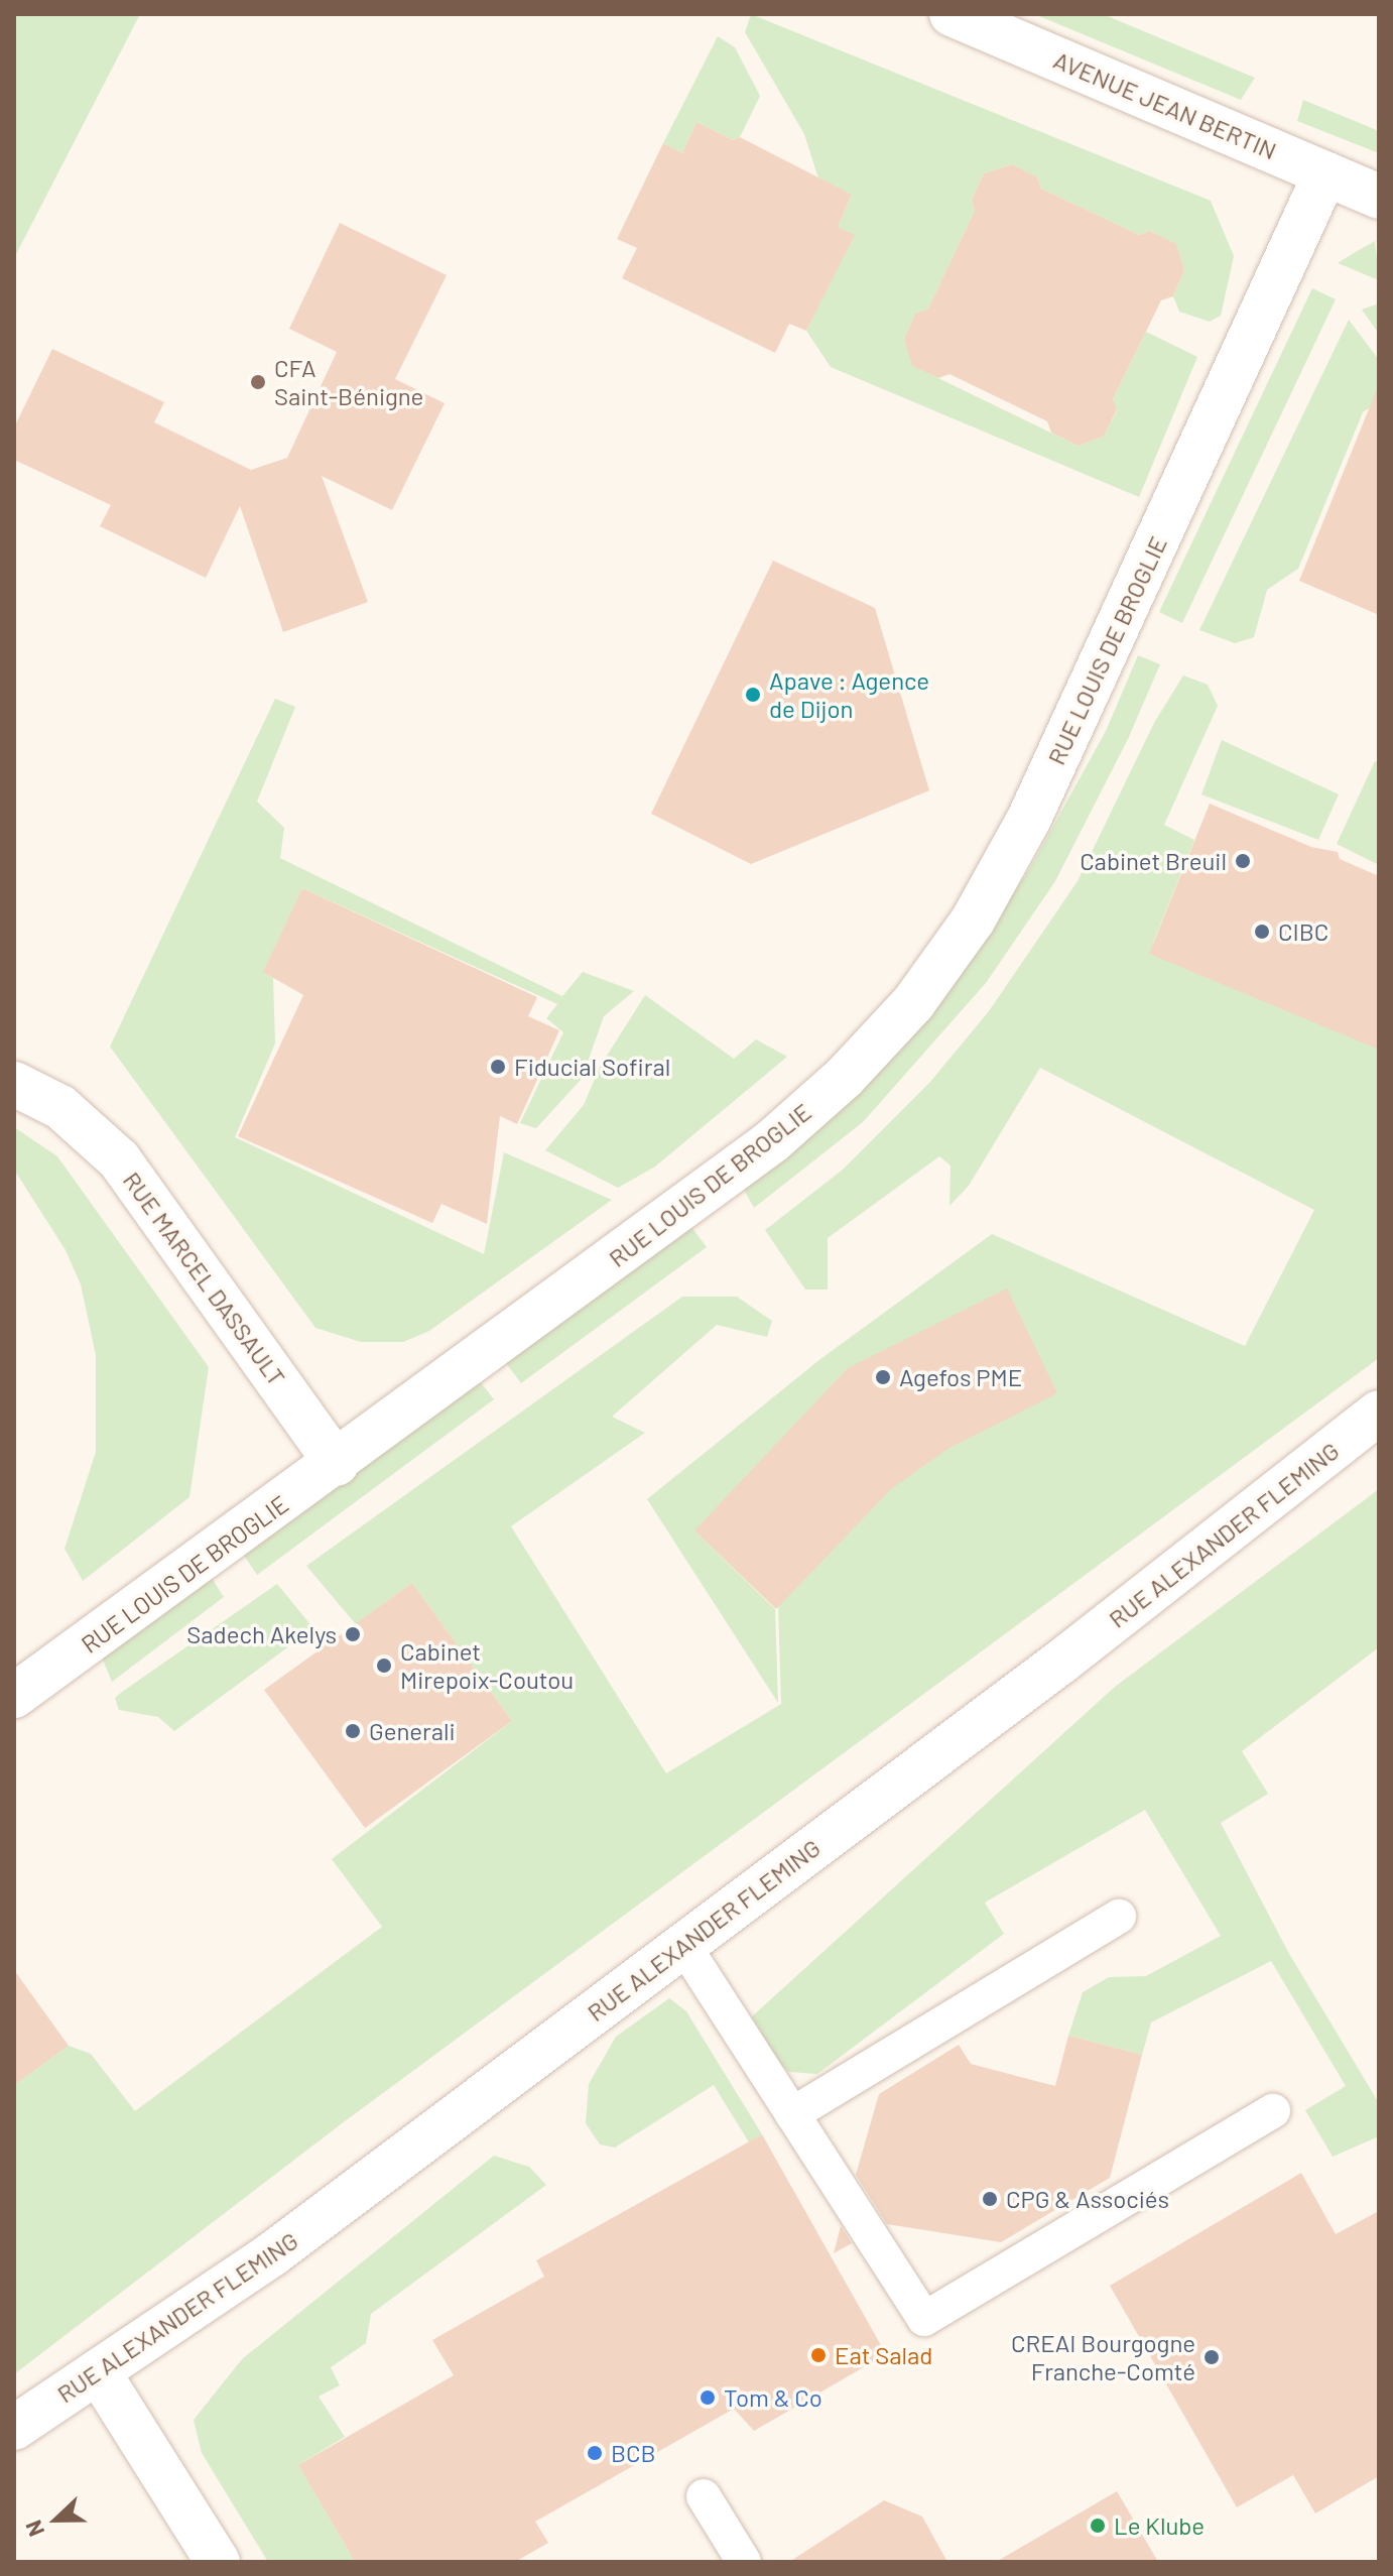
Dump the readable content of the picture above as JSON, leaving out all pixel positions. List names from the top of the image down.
{
  "streets": {
    "street": [
      "AVENUE JEAN BERTIN",
      "RUE LOUIS DE BROGLIE",
      "RUE MARCEL DASSAULT",
      "RUE ALEXANDER FLEMING"
    ]
  },
  "crossings": [
    ["AVENUE JEAN BERTIN", "RUE LOUIS DE BROGLIE"],
    ["RUE LOUIS DE BROGLIE", "RUE MARCEL DASSAULT"]
  ],
  "places": [
    "CFA Saint-Bénigne",
    "Apave : Agence de Dijon",
    "Cabinet Breuil",
    "CIBC",
    "Fiducial Sofiral",
    "Agefos PME",
    "Sadech Akelys",
    "Cabinet Mirepoix-Coutou",
    "Generali",
    "CPG & Associés",
    "Eat Salad",
    "CREAI Bourgogne Franche-Comté",
    "Tom & Co",
    "BCB",
    "Le Klube"
  ],
  "north": "left"
}
